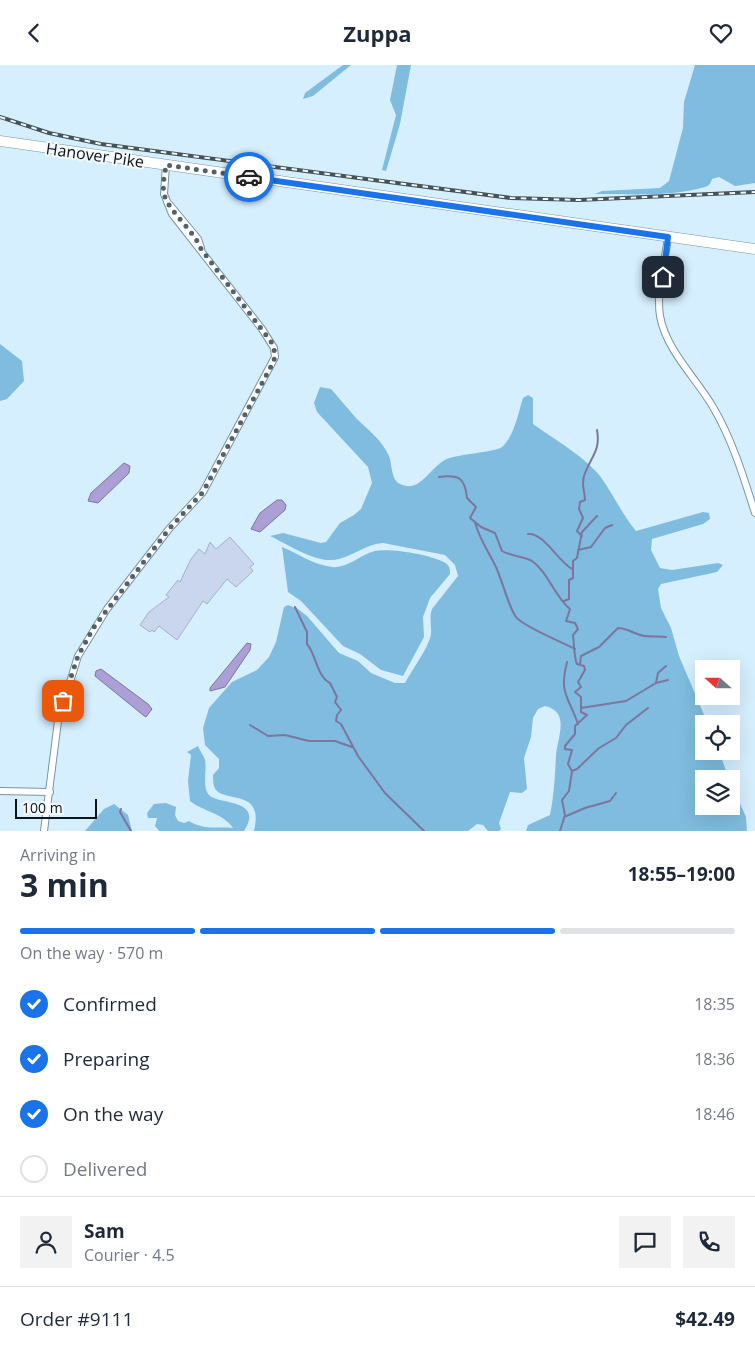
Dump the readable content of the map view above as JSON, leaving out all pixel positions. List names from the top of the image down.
{
  "streets": {
    "highway": ["Hanover Pike"]
  },
  "scale_bar": "100 m",
  "north": "left",
  "page": {
    "header": "Zuppa",
    "scale": "100 m",
    "heading": ["3 min", "Arriving in", "18:55–19:00"],
    "panel": [
      "Sam",
      "Courier · 4.5",
      "Order #9111",
      "$42.49"
    ],
    "bar": "On the way · 570 m",
    "list": [
      ["Confirmed", "18:35"],
      ["Preparing", "18:36"],
      ["On the way", "18:46"],
      "Delivered"
    ]
  }
}
